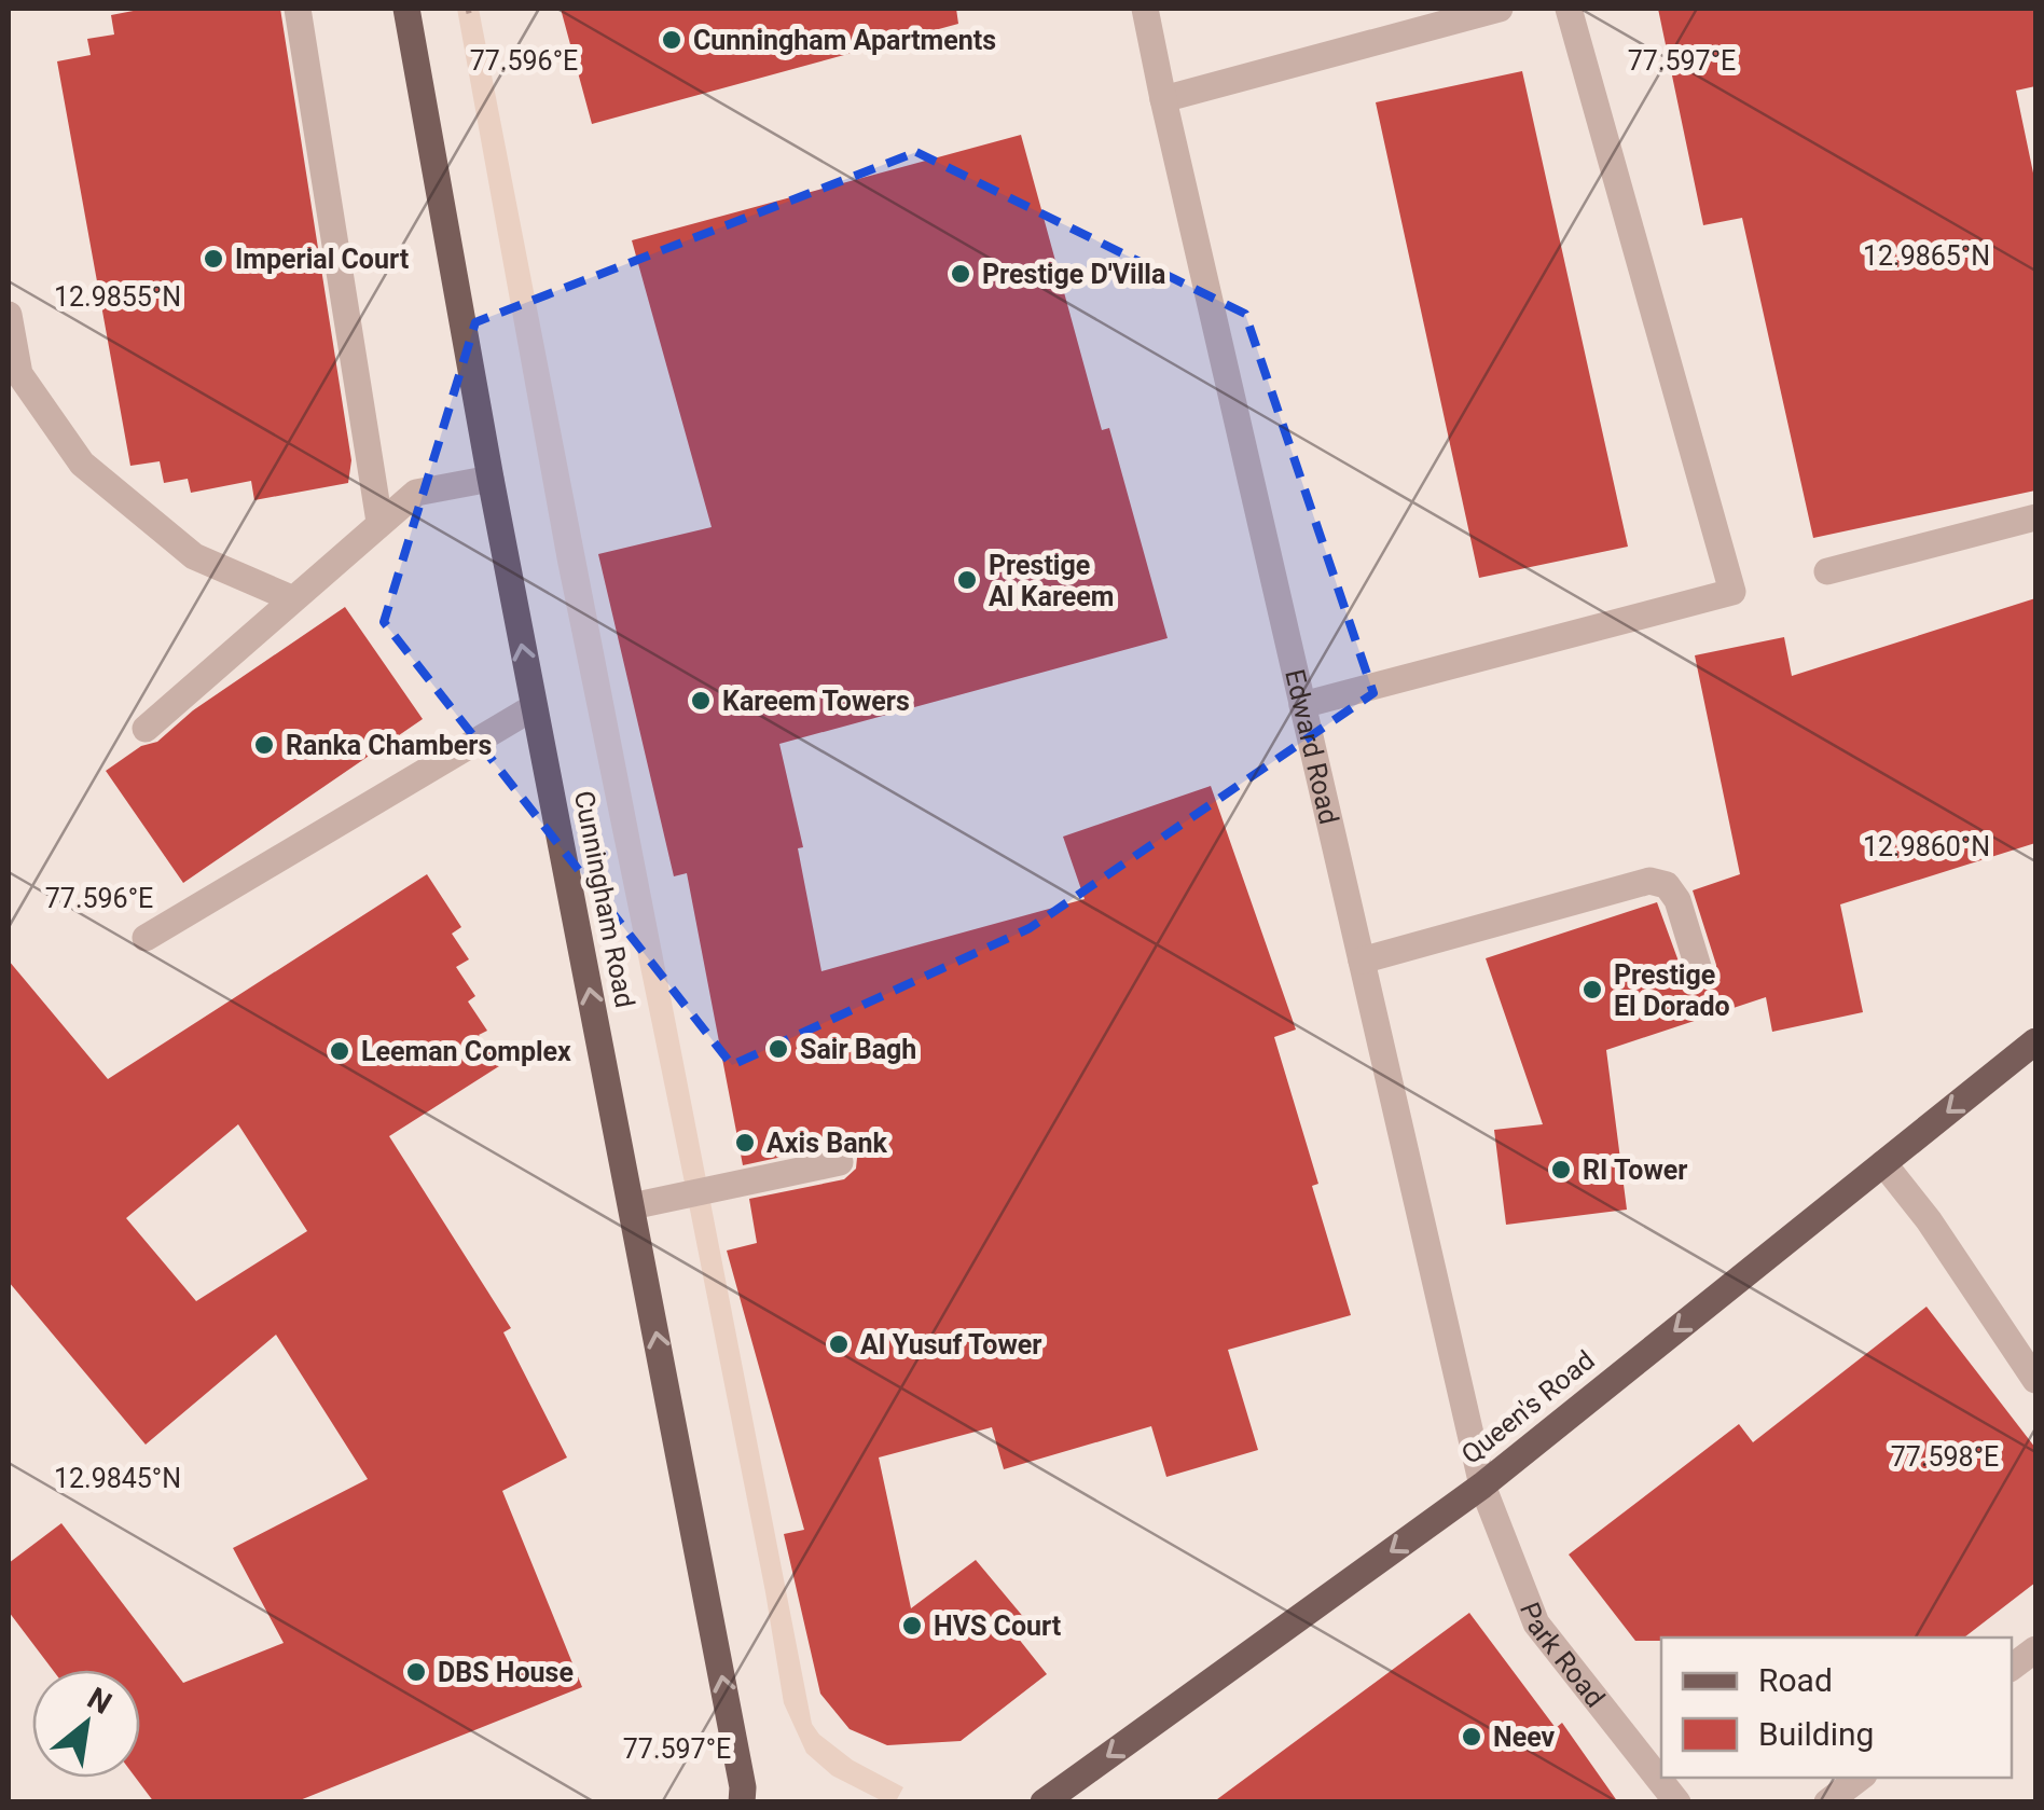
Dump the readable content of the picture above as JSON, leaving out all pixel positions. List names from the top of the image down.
{
  "streets": {
    "main road": ["Cunningham Road", "Queen's Road"],
    "street": ["Edward Road", "Park Road"]
  },
  "crossings": [
    ["Edward Road", "Queen's Road"],
    ["Edward Road", "Park Road"],
    ["Queen's Road", "Park Road"]
  ],
  "one_way": ["Cunningham Road", "Queen's Road"],
  "places": [
    "Cunningham Apartments",
    "Imperial Court",
    "Prestige D'Villa",
    "Prestige Al Kareem",
    "Kareem Towers",
    "Ranka Chambers",
    "Prestige El Dorado",
    "Sair Bagh",
    "Leeman Complex",
    "Axis Bank",
    "RI Tower",
    "Al Yusuf Tower",
    "HVS Court",
    "DBS House",
    "Neev"
  ],
  "legend": ["Road", "Building"],
  "north": "top right",
  "coordinates": [
    "77.597°E",
    "77.596°E",
    "12.9865°N",
    "12.9855°N",
    "12.9860°N",
    "77.598°E",
    "12.9845°N"
  ]
}
